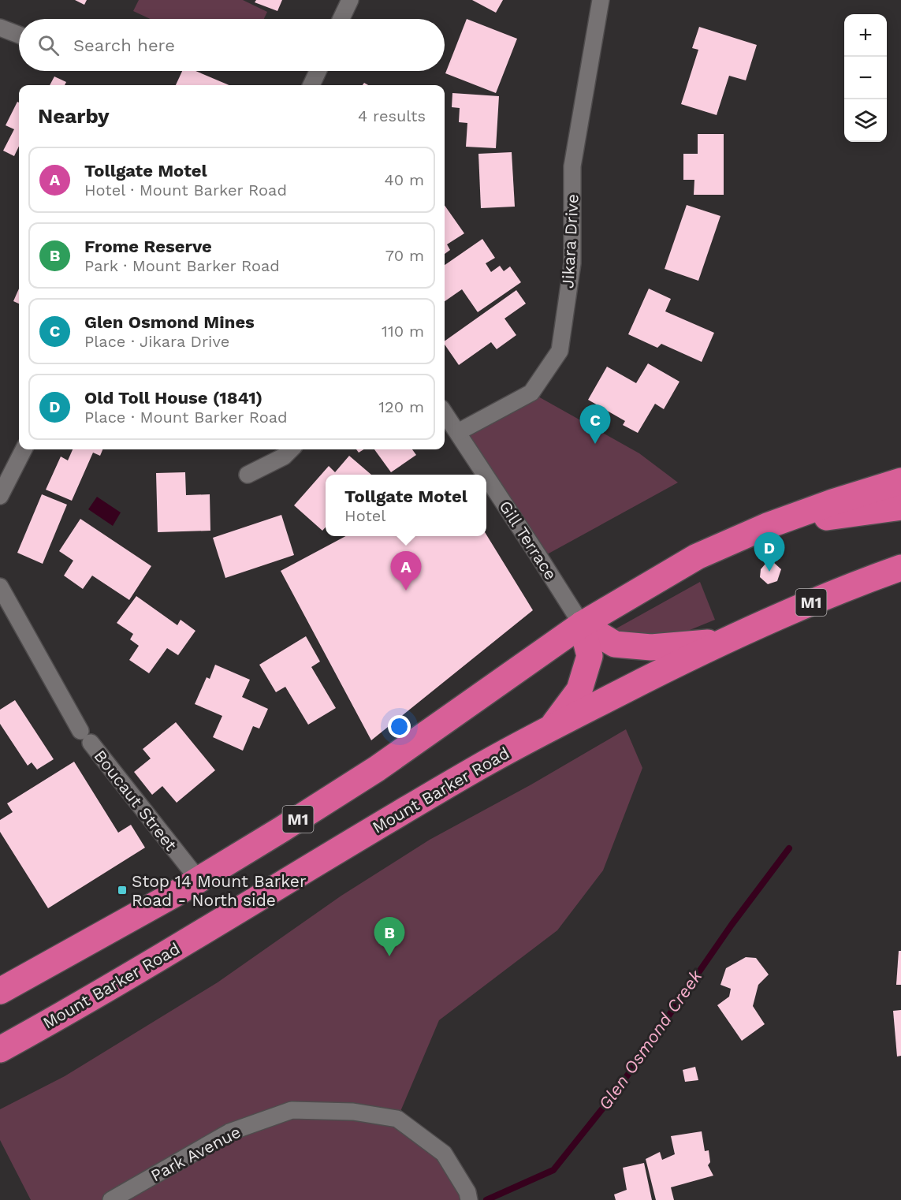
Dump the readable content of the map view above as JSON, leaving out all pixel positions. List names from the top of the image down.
{
  "streets": {
    "highway": ["M1", "Mount Barker Road"],
    "street": [
      "Jikara Drive",
      "Gill Terrace",
      "Boucaut Street",
      "Park Avenue"
    ]
  },
  "crossings": [
    ["Jikara Drive", "Gill Terrace"],
    ["Gill Terrace", "M1"],
    ["M1", "Boucaut Street"]
  ],
  "water": ["Glen Osmond Creek"],
  "places": {
    "transit": ["Stop 14 Mount Barker Road - North side"]
  },
  "page": {
    "map_buttons": ["+", "−"],
    "search": "Search here",
    "heading": ["Nearby", "4 results"],
    "list": [
      {
        "mark": "A",
        "name": "Tollgate Motel",
        "note": "Hotel · Mount Barker Road",
        "value": "40 m"
      },
      {
        "mark": "B",
        "name": "Frome Reserve",
        "note": "Park · Mount Barker Road",
        "value": "70 m"
      },
      {
        "mark": "C",
        "name": "Glen Osmond Mines",
        "note": "Place · Jikara Drive",
        "value": "110 m"
      },
      {
        "mark": "D",
        "name": "Old Toll House (1841)",
        "note": "Place · Mount Barker Road",
        "value": "120 m"
      }
    ],
    "pins": [
      "C",
      "D",
      "A",
      "B"
    ],
    "popup": ["Tollgate Motel", "Hotel"]
  }
}
